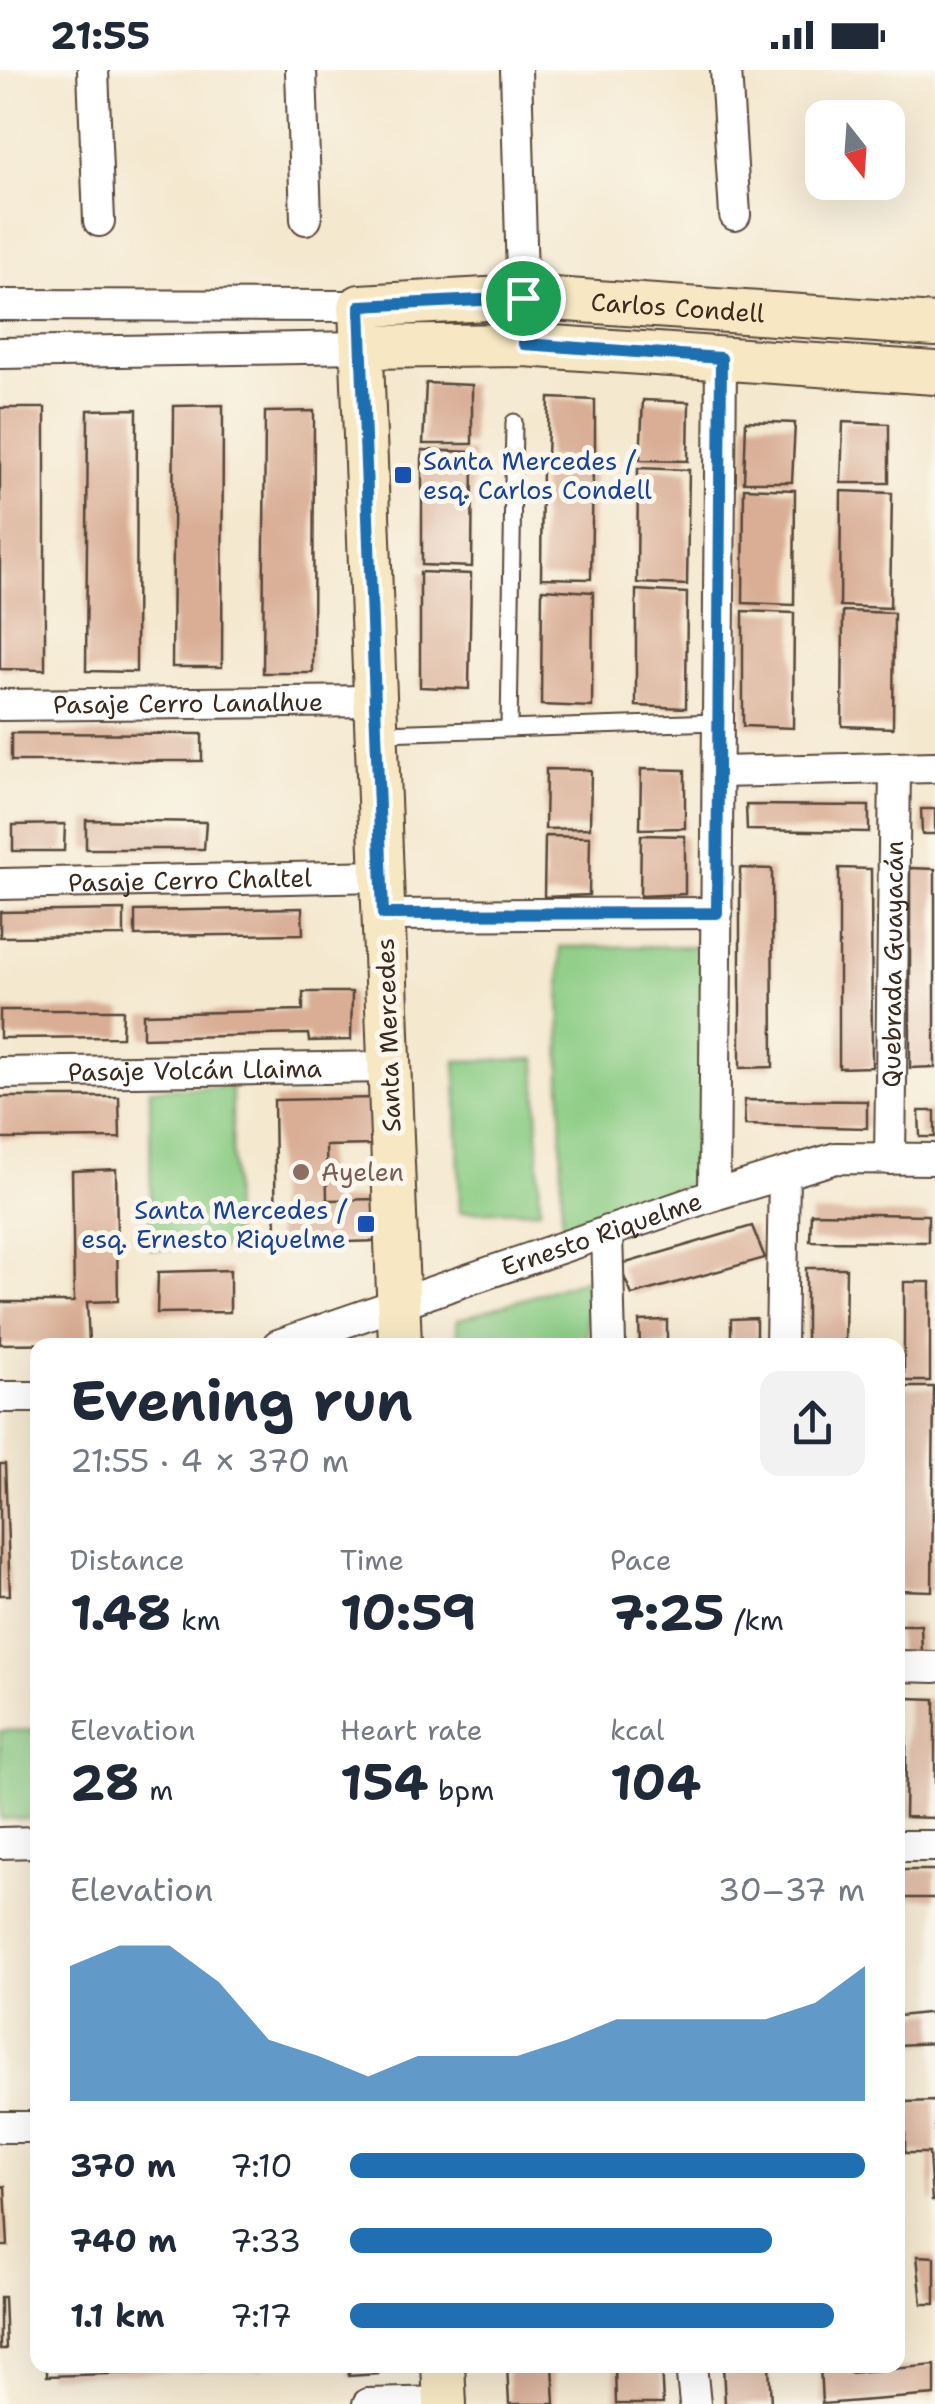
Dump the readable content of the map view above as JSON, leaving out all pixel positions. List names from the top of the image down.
{
  "streets": {
    "street": [
      "Carlos Condell",
      "Pasaje Cerro Lanalhue",
      "Pasaje Cerro Chaltel",
      "Quebrada Guayacán",
      "Santa Mercedes",
      "Pasaje Volcán Llaima",
      "Ernesto Riquelme"
    ]
  },
  "crossings": [
    ["Carlos Condell", "Santa Mercedes"],
    ["Pasaje Cerro Lanalhue", "Santa Mercedes"],
    ["Pasaje Cerro Chaltel", "Santa Mercedes"],
    ["Quebrada Guayacán", "Ernesto Riquelme"],
    ["Santa Mercedes", "Pasaje Volcán Llaima"],
    ["Santa Mercedes", "Ernesto Riquelme"]
  ],
  "places": {
    "transit": ["Santa Mercedes / esq. Carlos Condell", "Santa Mercedes / esq. Ernesto Riquelme"],
    "other": ["Ayelen"]
  },
  "north": "bottom",
  "page": {
    "status": "21:55",
    "heading": ["Evening run", "21:55 · 4 × 370 m"],
    "stats": [
      ["Distance", "1.48 km"],
      ["Time", "10:59"],
      ["Pace", "7:25 /km"],
      ["Elevation", "28 m"],
      ["Heart rate", "154 bpm"],
      ["kcal", "104"]
    ],
    "chart": ["Elevation", "30–37 m"],
    "list": [
      {
        "name": "370 m",
        "note": "7:10"
      },
      {
        "name": "740 m",
        "note": "7:33"
      },
      {
        "name": "1.1 km",
        "note": "7:17"
      }
    ]
  }
}
